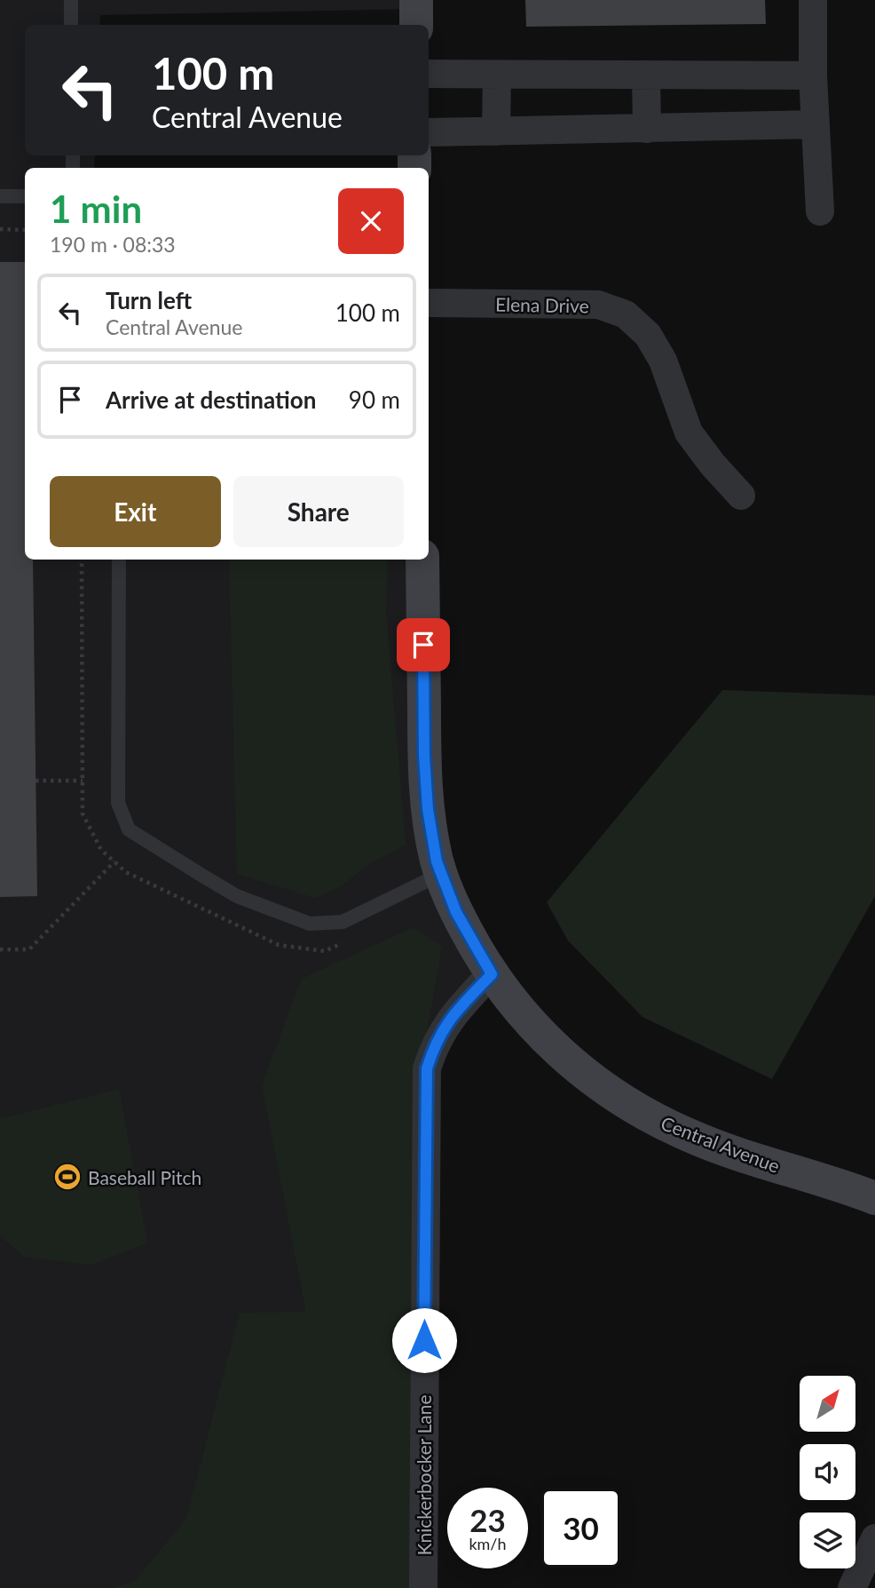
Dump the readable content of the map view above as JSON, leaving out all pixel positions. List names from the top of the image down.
{
  "streets": {
    "street": ["Elena Drive", "Central Avenue", "Knickerbocker Lane"]
  },
  "crossings": [
    ["Central Avenue", "Knickerbocker Lane"]
  ],
  "places": {
    "sports": ["Baseball Pitch"]
  },
  "north": "top right",
  "page": {
    "turn": ["100 m", "Central Avenue"],
    "heading": ["1 min", "190 m · 08:33"],
    "list": [
      {
        "name": "Turn left",
        "note": "Central Avenue",
        "value": "100 m"
      },
      {
        "name": "Arrive at destination",
        "value": "90 m"
      }
    ],
    "buttons": ["Exit", "Share"],
    "speed": "23 km/h",
    "limit": "30"
  }
}
